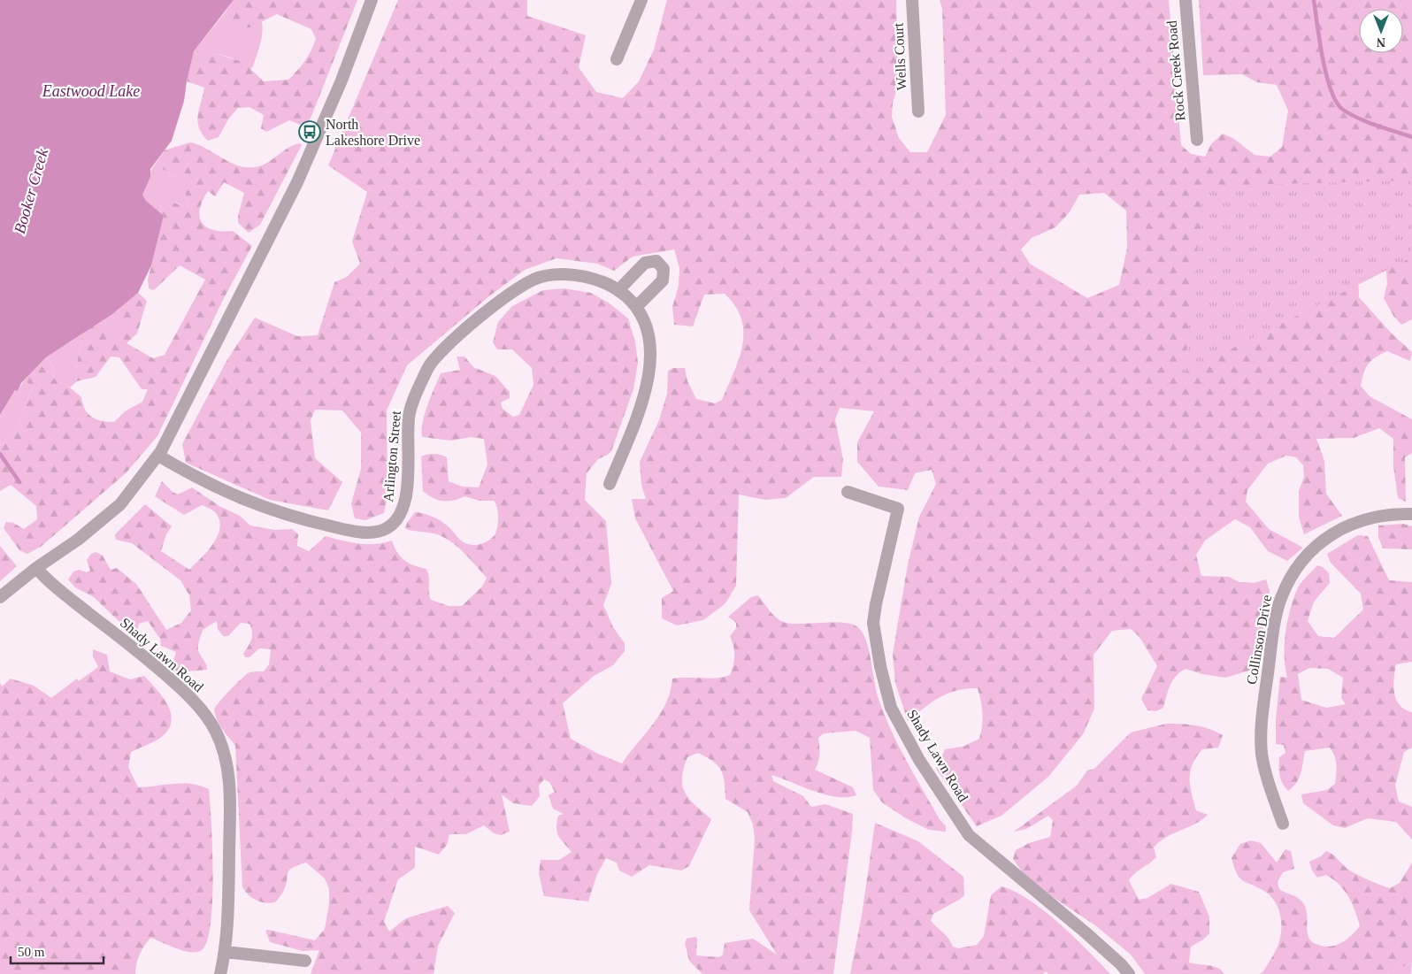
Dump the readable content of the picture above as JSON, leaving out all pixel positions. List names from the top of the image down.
{
  "streets": {
    "street": [
      "Wells Court",
      "Rock Creek Road",
      "Arlington Street",
      "Collinson Drive",
      "Shady Lawn Road"
    ]
  },
  "water": ["Eastwood Lake", "Booker Creek"],
  "places": {
    "bus stop": ["North Lakeshore Drive"]
  },
  "scale_bar": "50 m",
  "north": "bottom"
}
